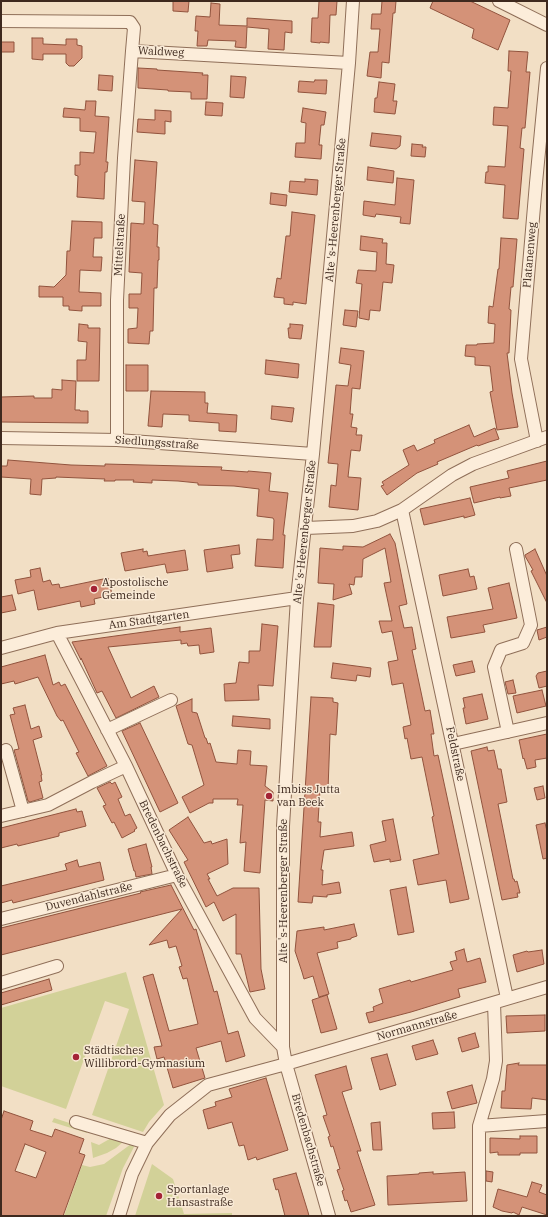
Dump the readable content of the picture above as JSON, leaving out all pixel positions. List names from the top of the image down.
{
  "streets": {
    "street": [
      "Waldweg",
      "Alte 's-Heerenberger Straße",
      "Mittelstraße",
      "Platanenweg",
      "Siedlungsstraße",
      "Am Stadtgarten",
      "Feldstraße",
      "Bredenbachstraße",
      "Duvendahlstraße",
      "Normannstraße"
    ]
  },
  "crossings": [
    ["Waldweg", "Alte 's-Heerenberger Straße"],
    ["Waldweg", "Mittelstraße"],
    ["Alte 's-Heerenberger Straße", "Siedlungsstraße"],
    ["Alte 's-Heerenberger Straße", "Am Stadtgarten"],
    ["Alte 's-Heerenberger Straße", "Bredenbachstraße"],
    ["Alte 's-Heerenberger Straße", "Normannstraße"],
    ["Mittelstraße", "Siedlungsstraße"],
    ["Am Stadtgarten", "Bredenbachstraße"],
    ["Feldstraße", "Normannstraße"],
    ["Bredenbachstraße", "Duvendahlstraße"],
    ["Bredenbachstraße", "Normannstraße"]
  ],
  "places": [
    "Apostolische Gemeinde",
    "Imbiss Jutta van Beek",
    "Städtisches Willibrord-Gymnasium",
    "Sportanlage Hansastraße"
  ]
}
